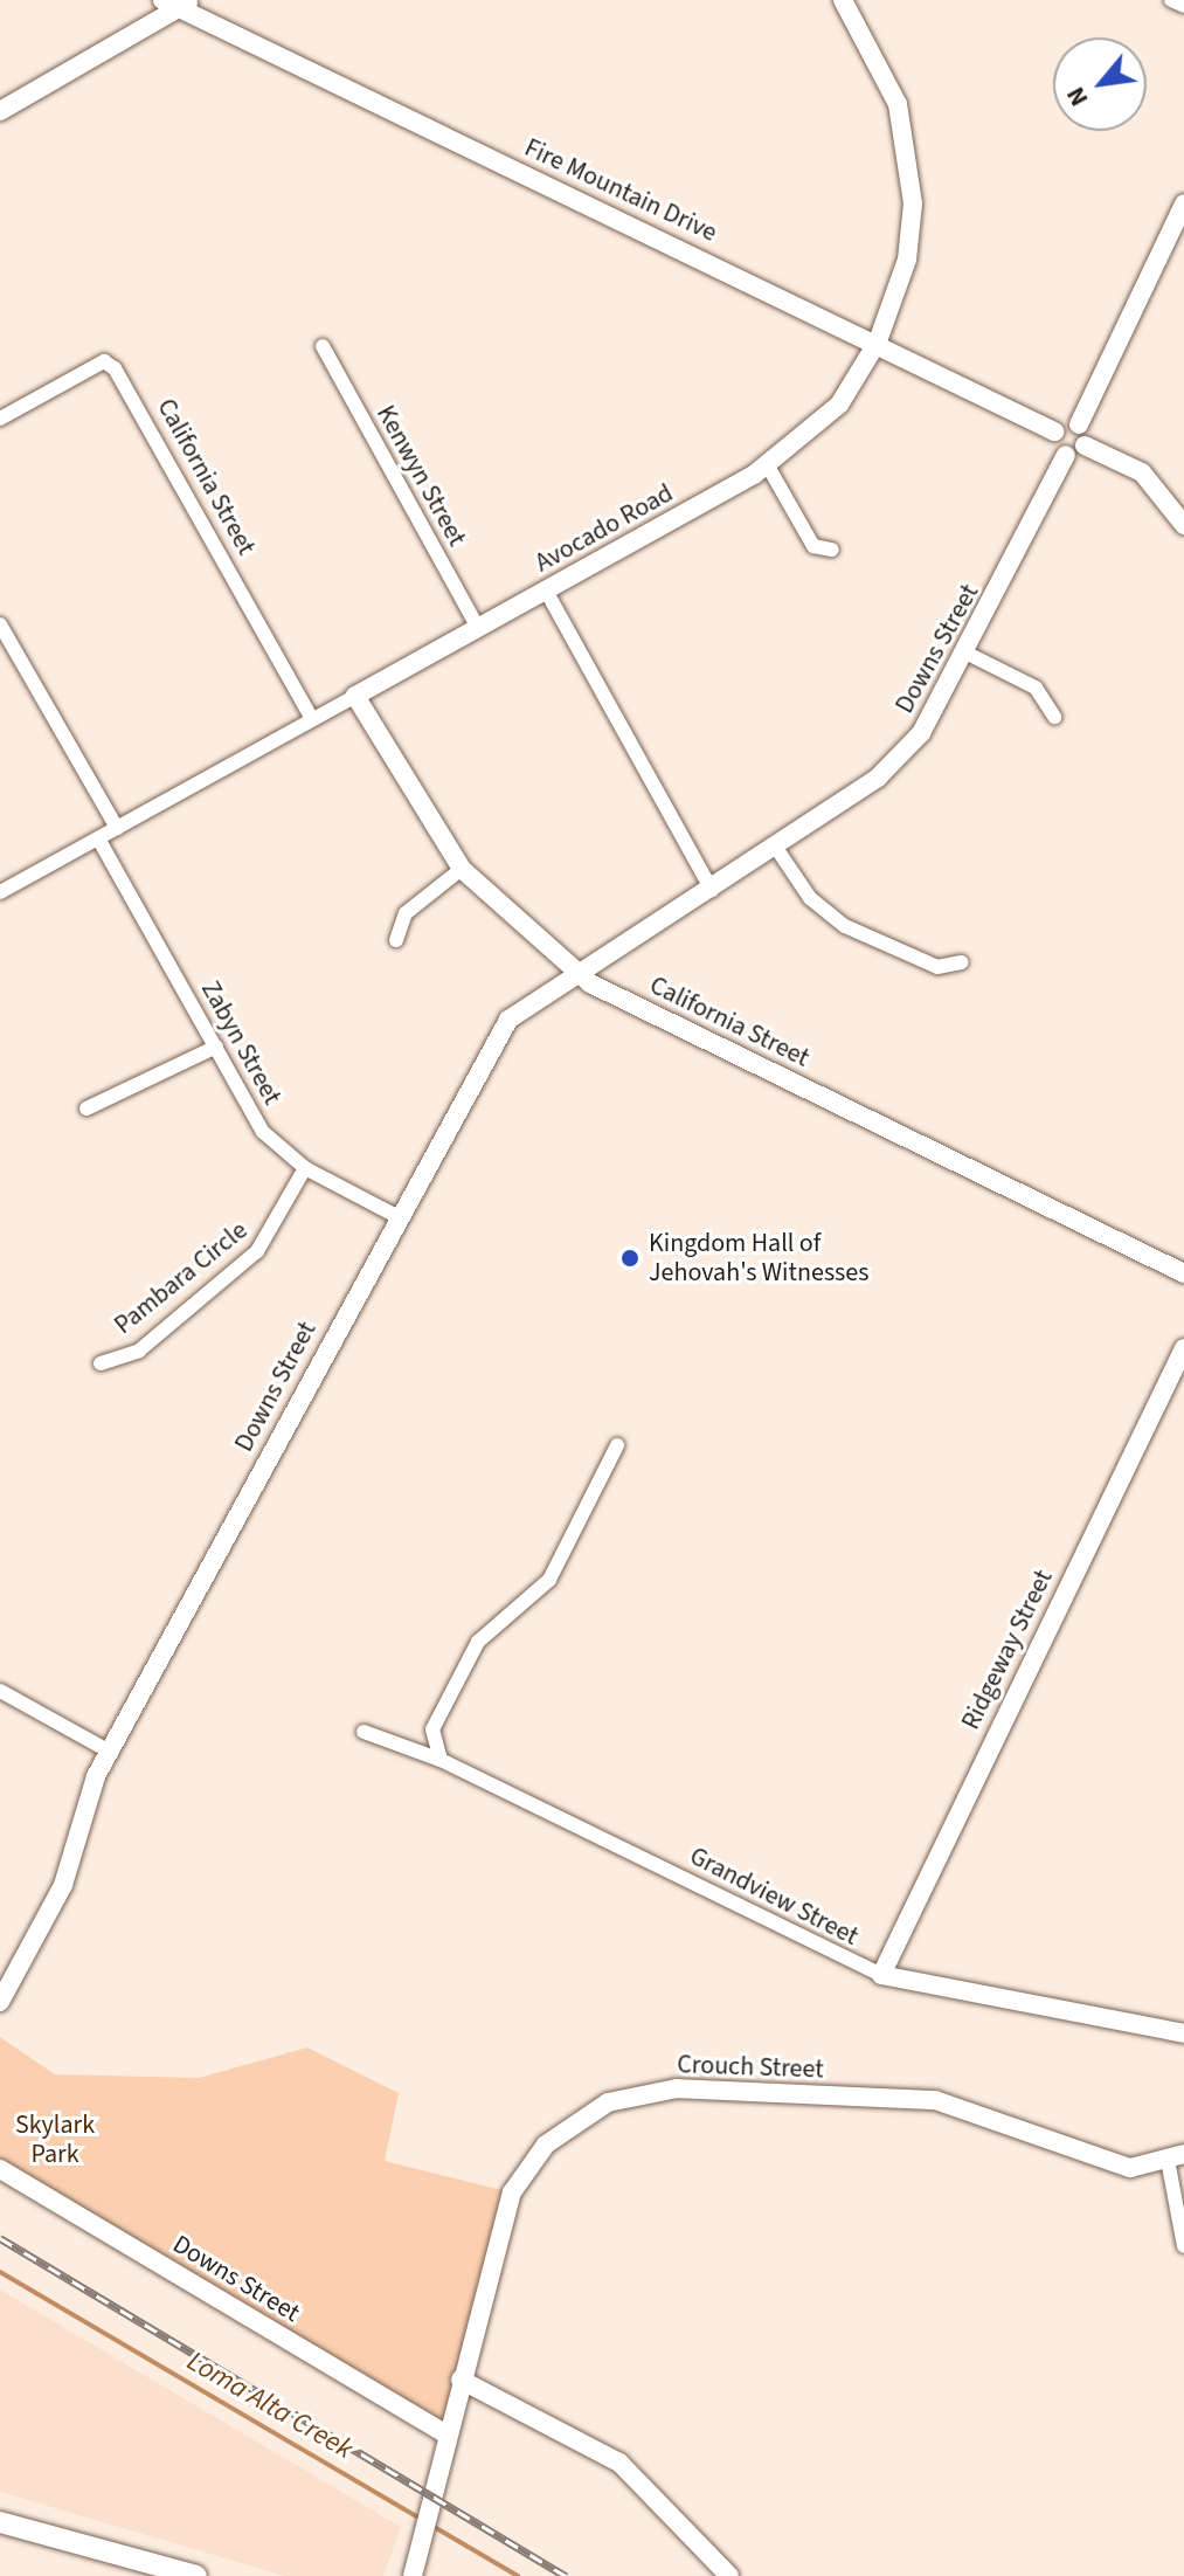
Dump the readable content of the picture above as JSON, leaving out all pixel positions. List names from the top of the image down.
{
  "streets": {
    "main road": [
      "Fire Mountain Drive",
      "California Street",
      "Avocado Road",
      "Downs Street",
      "Ridgeway Street",
      "Grandview Street",
      "Crouch Street"
    ],
    "street": ["Kenwyn Street", "Zabyn Street", "Pambara Circle"]
  },
  "crossings": [
    ["Fire Mountain Drive", "Avocado Road"],
    ["Kenwyn Street", "Avocado Road"],
    ["California Street", "Avocado Road"],
    ["California Street", "Downs Street"],
    ["Avocado Road", "Zabyn Street"],
    ["Downs Street", "Zabyn Street"],
    ["Downs Street", "Crouch Street"],
    ["Zabyn Street", "Pambara Circle"],
    ["Ridgeway Street", "Grandview Street"]
  ],
  "water": ["Loma Alta Creek"],
  "parks": ["Skylark Park"],
  "places": ["Kingdom Hall of Jehovah's Witnesses"],
  "north": "bottom left"
}
